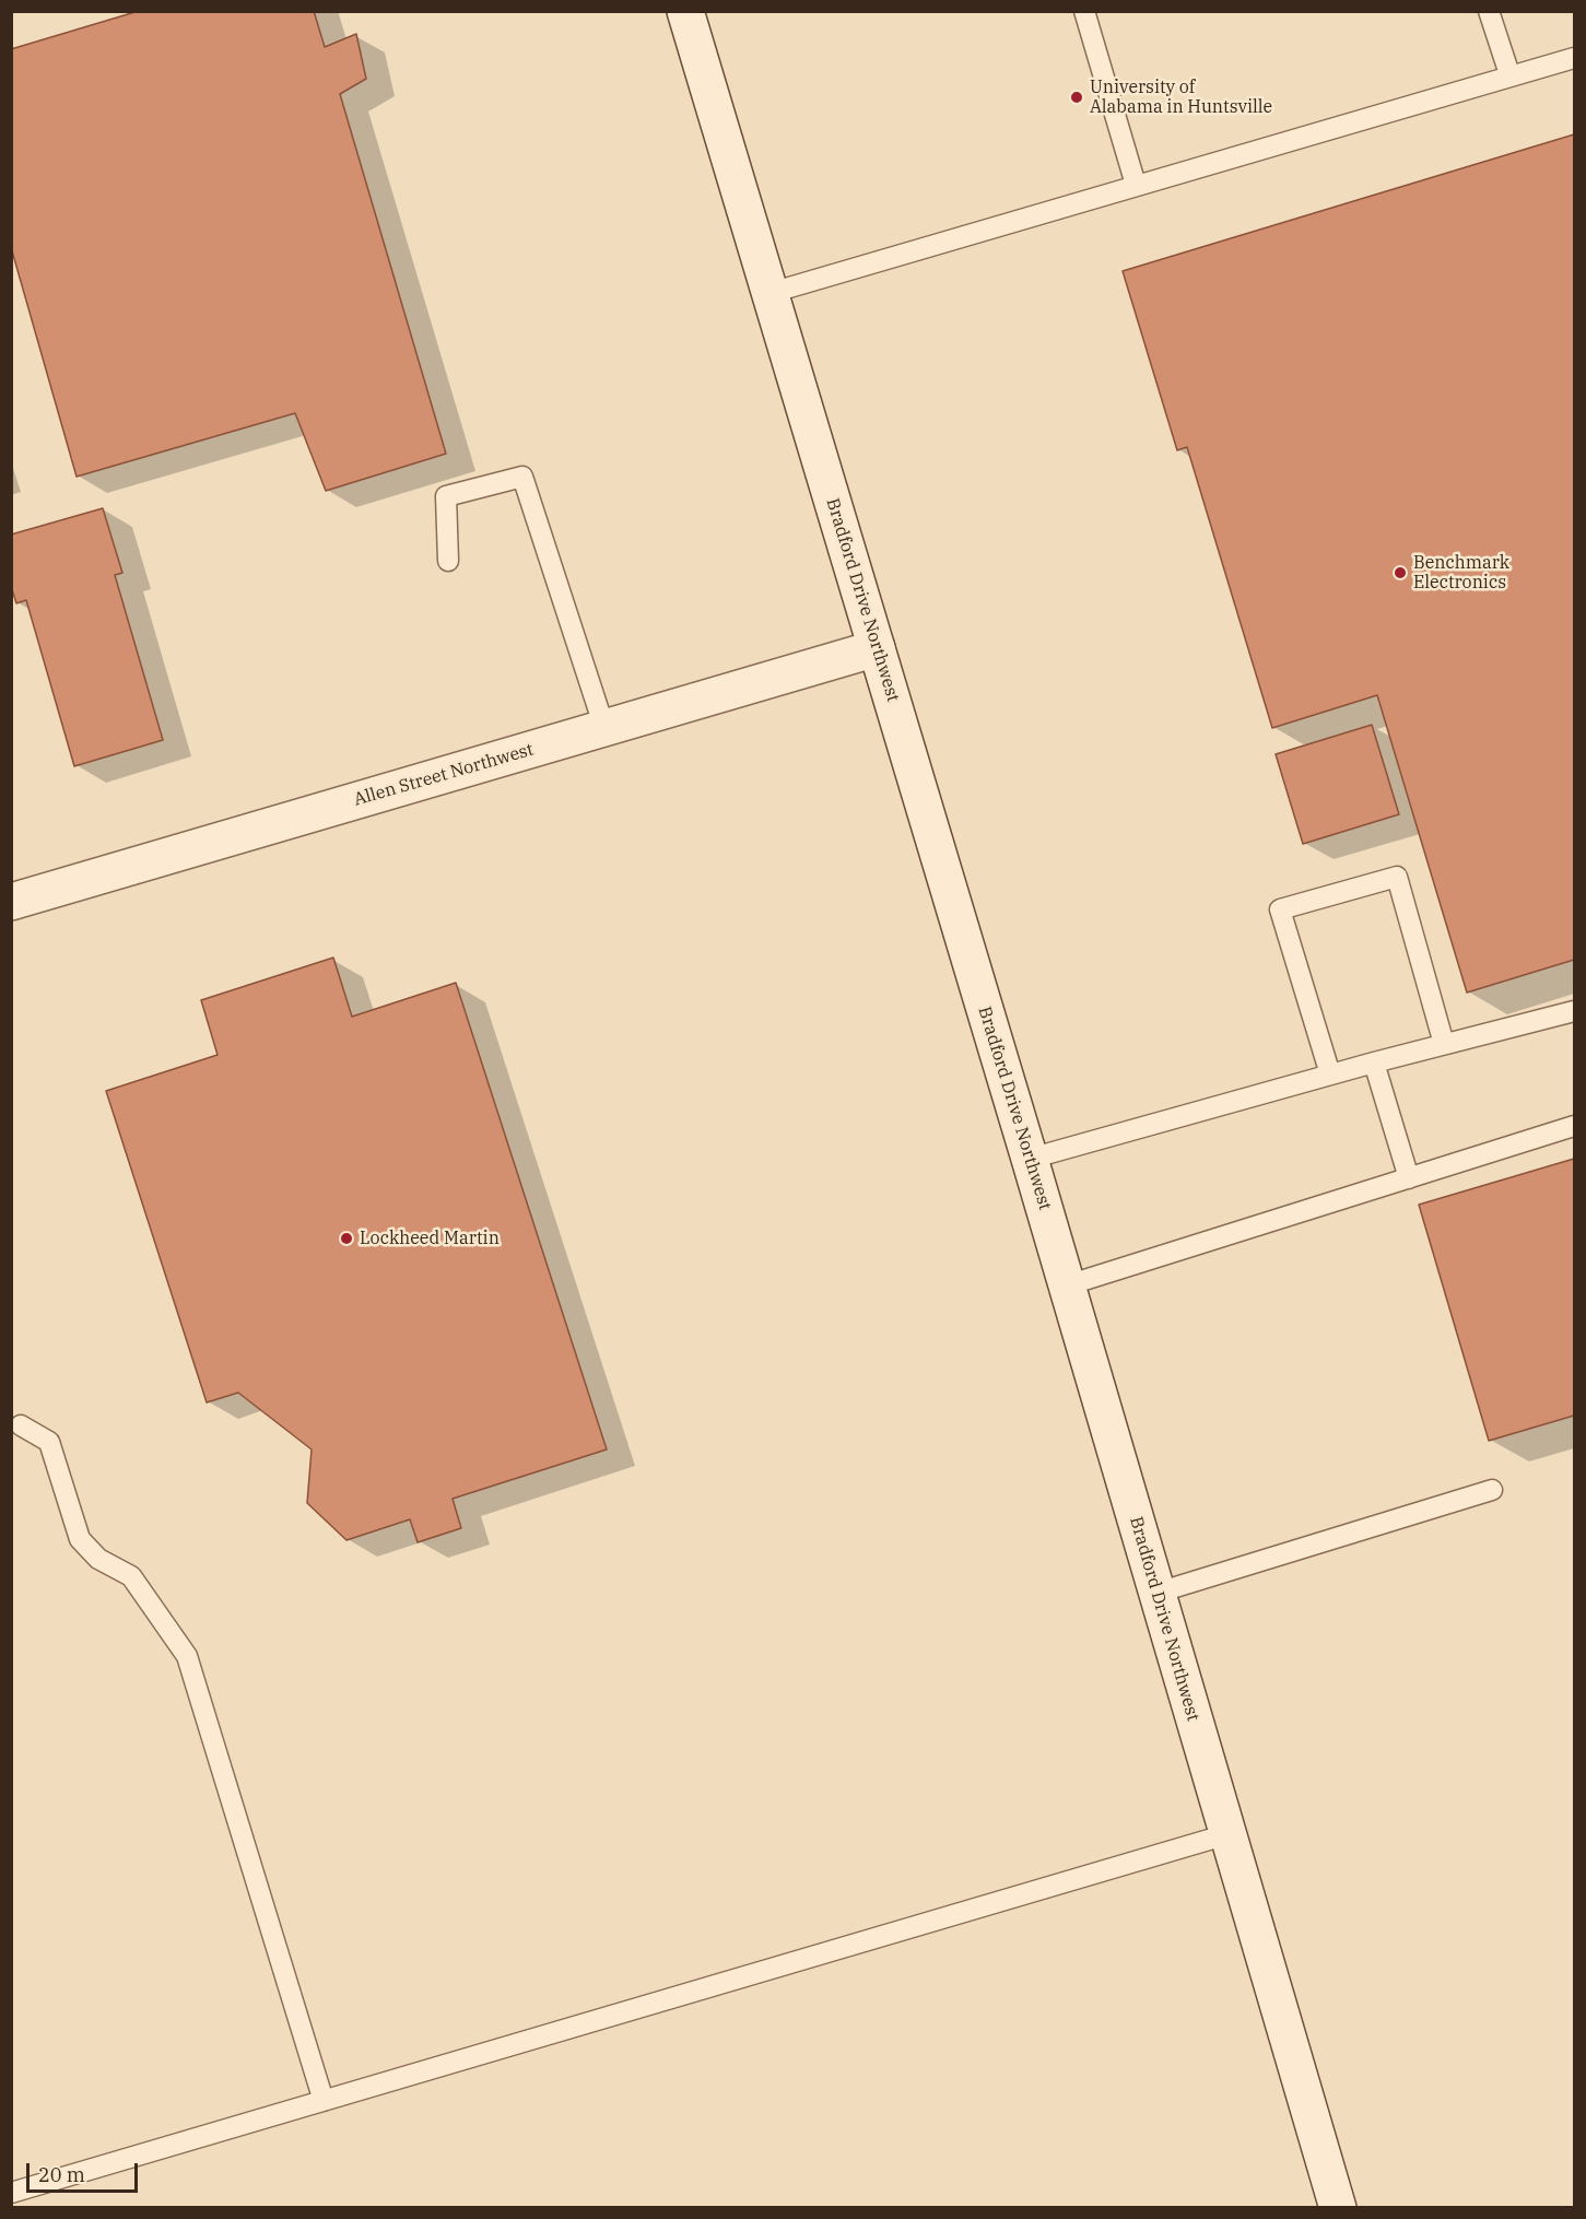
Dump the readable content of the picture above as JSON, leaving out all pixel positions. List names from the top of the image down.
{
  "streets": {
    "main road": ["Bradford Drive Northwest", "Allen Street Northwest"]
  },
  "crossings": [
    ["Bradford Drive Northwest", "Allen Street Northwest"]
  ],
  "places": ["University of Alabama in Huntsville", "Benchmark Electronics", "Lockheed Martin"],
  "scale_bar": "20 m"
}
